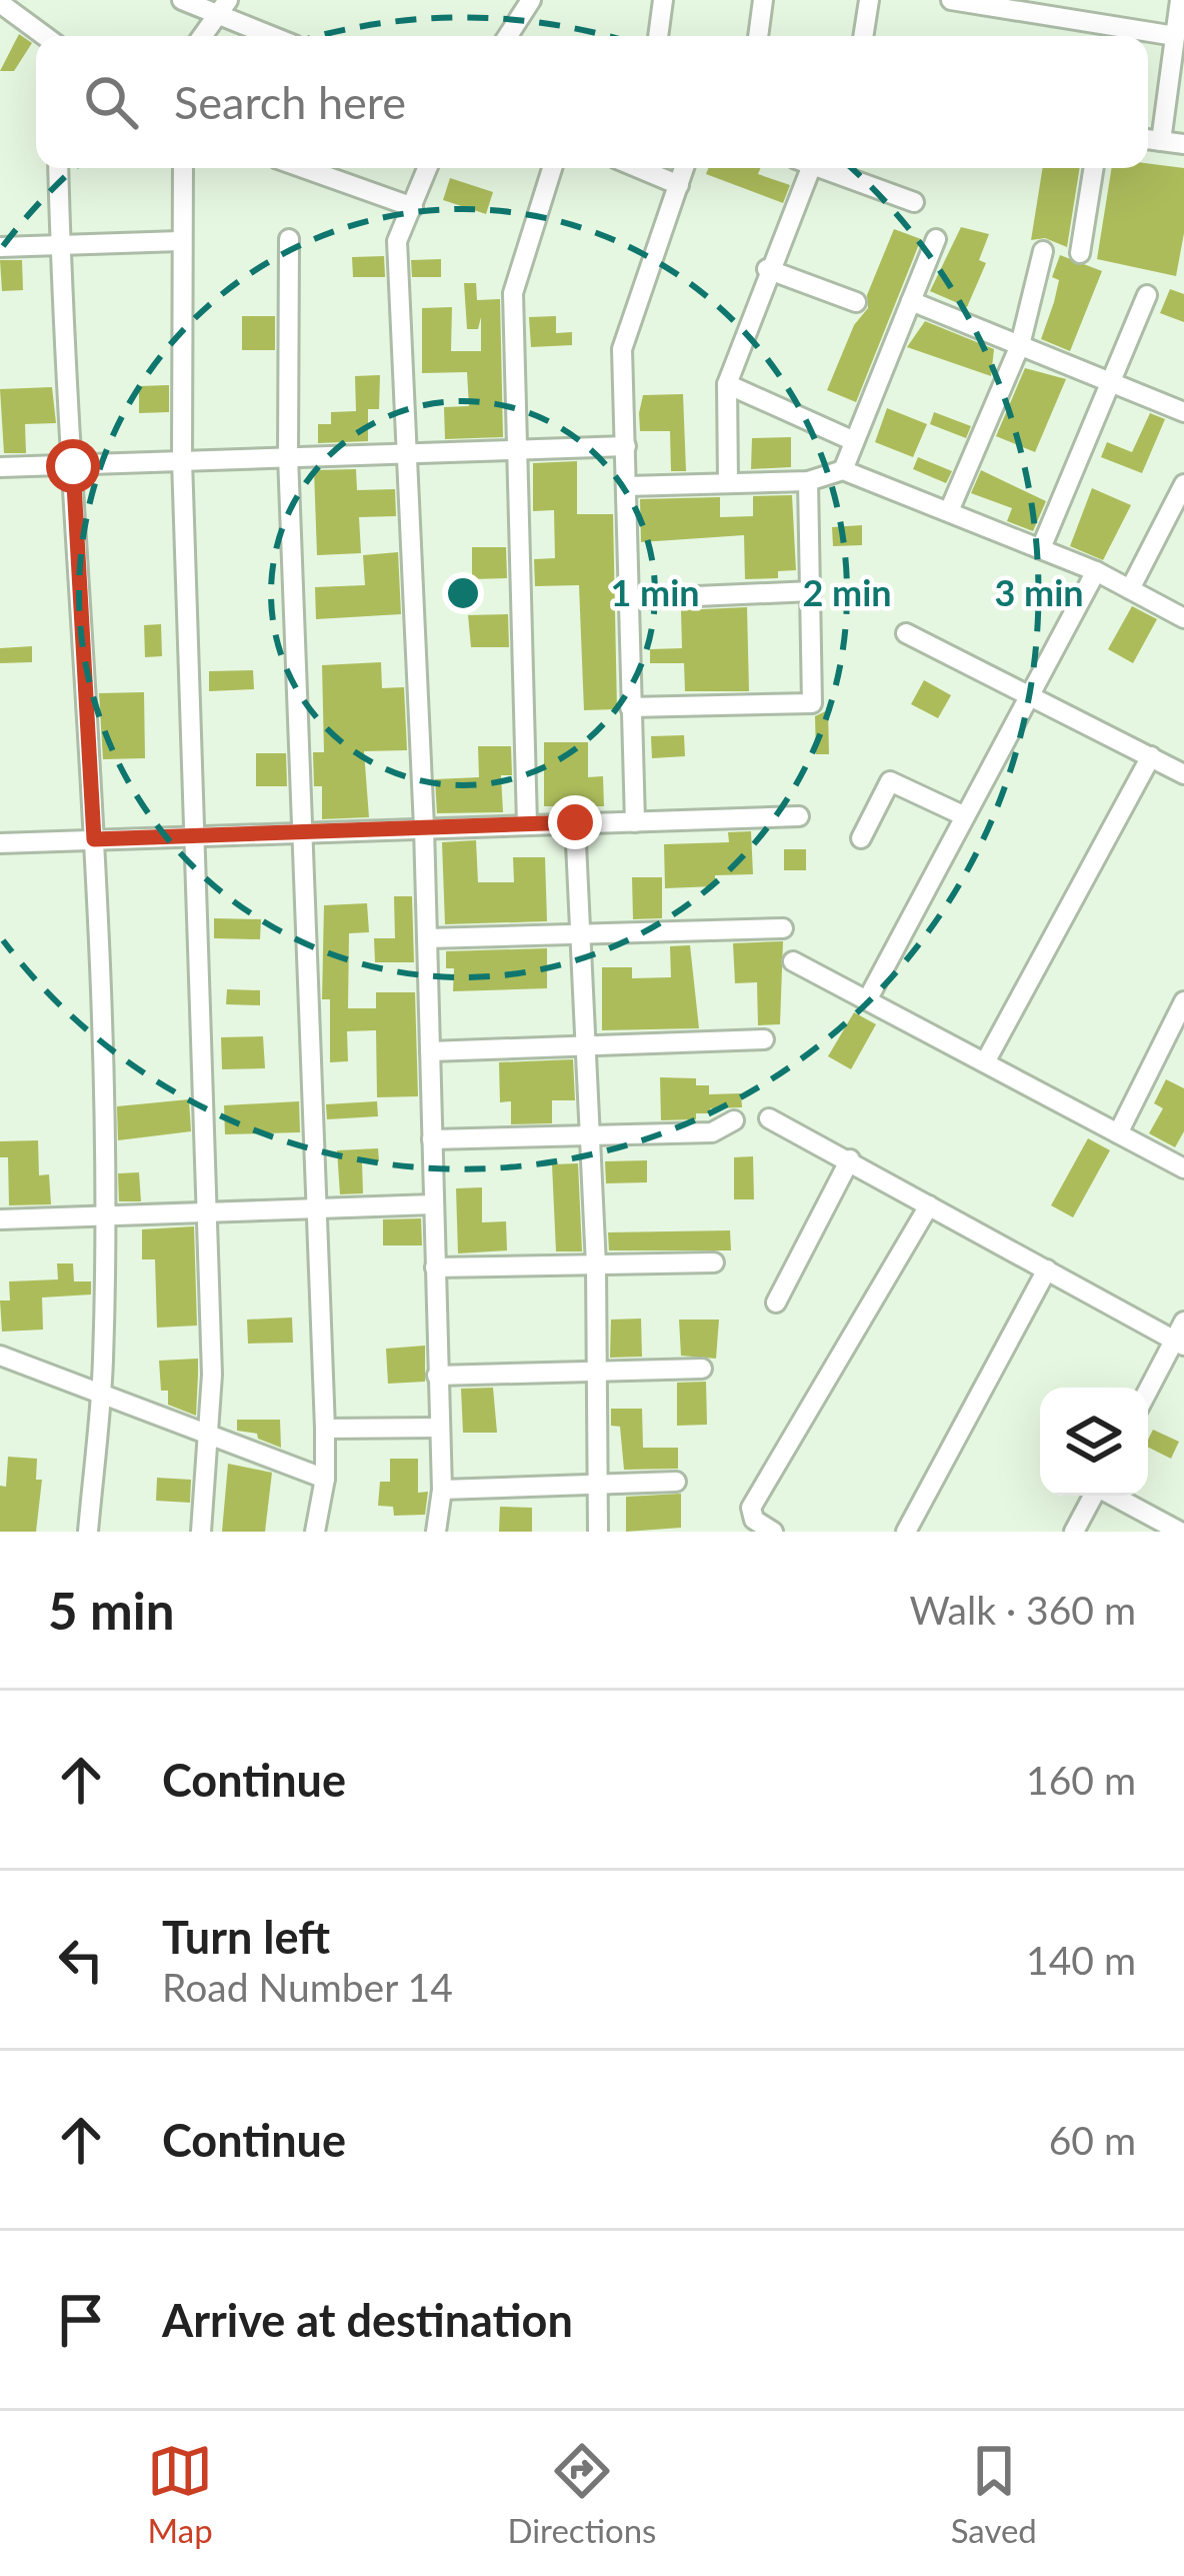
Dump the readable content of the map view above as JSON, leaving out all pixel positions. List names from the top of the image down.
{
  "page": {
    "search": "Search here",
    "heading": ["5 min", "Walk · 360 m"],
    "list": [
      ["Continue", "160 m"],
      ["Turn left", "Road Number 14", "140 m"],
      ["Continue", "60 m"],
      "Arrive at destination"
    ],
    "nav": ["Map", "Directions", "Saved"]
  },
  "rings": ["1 min", "2 min", "3 min"]
}
